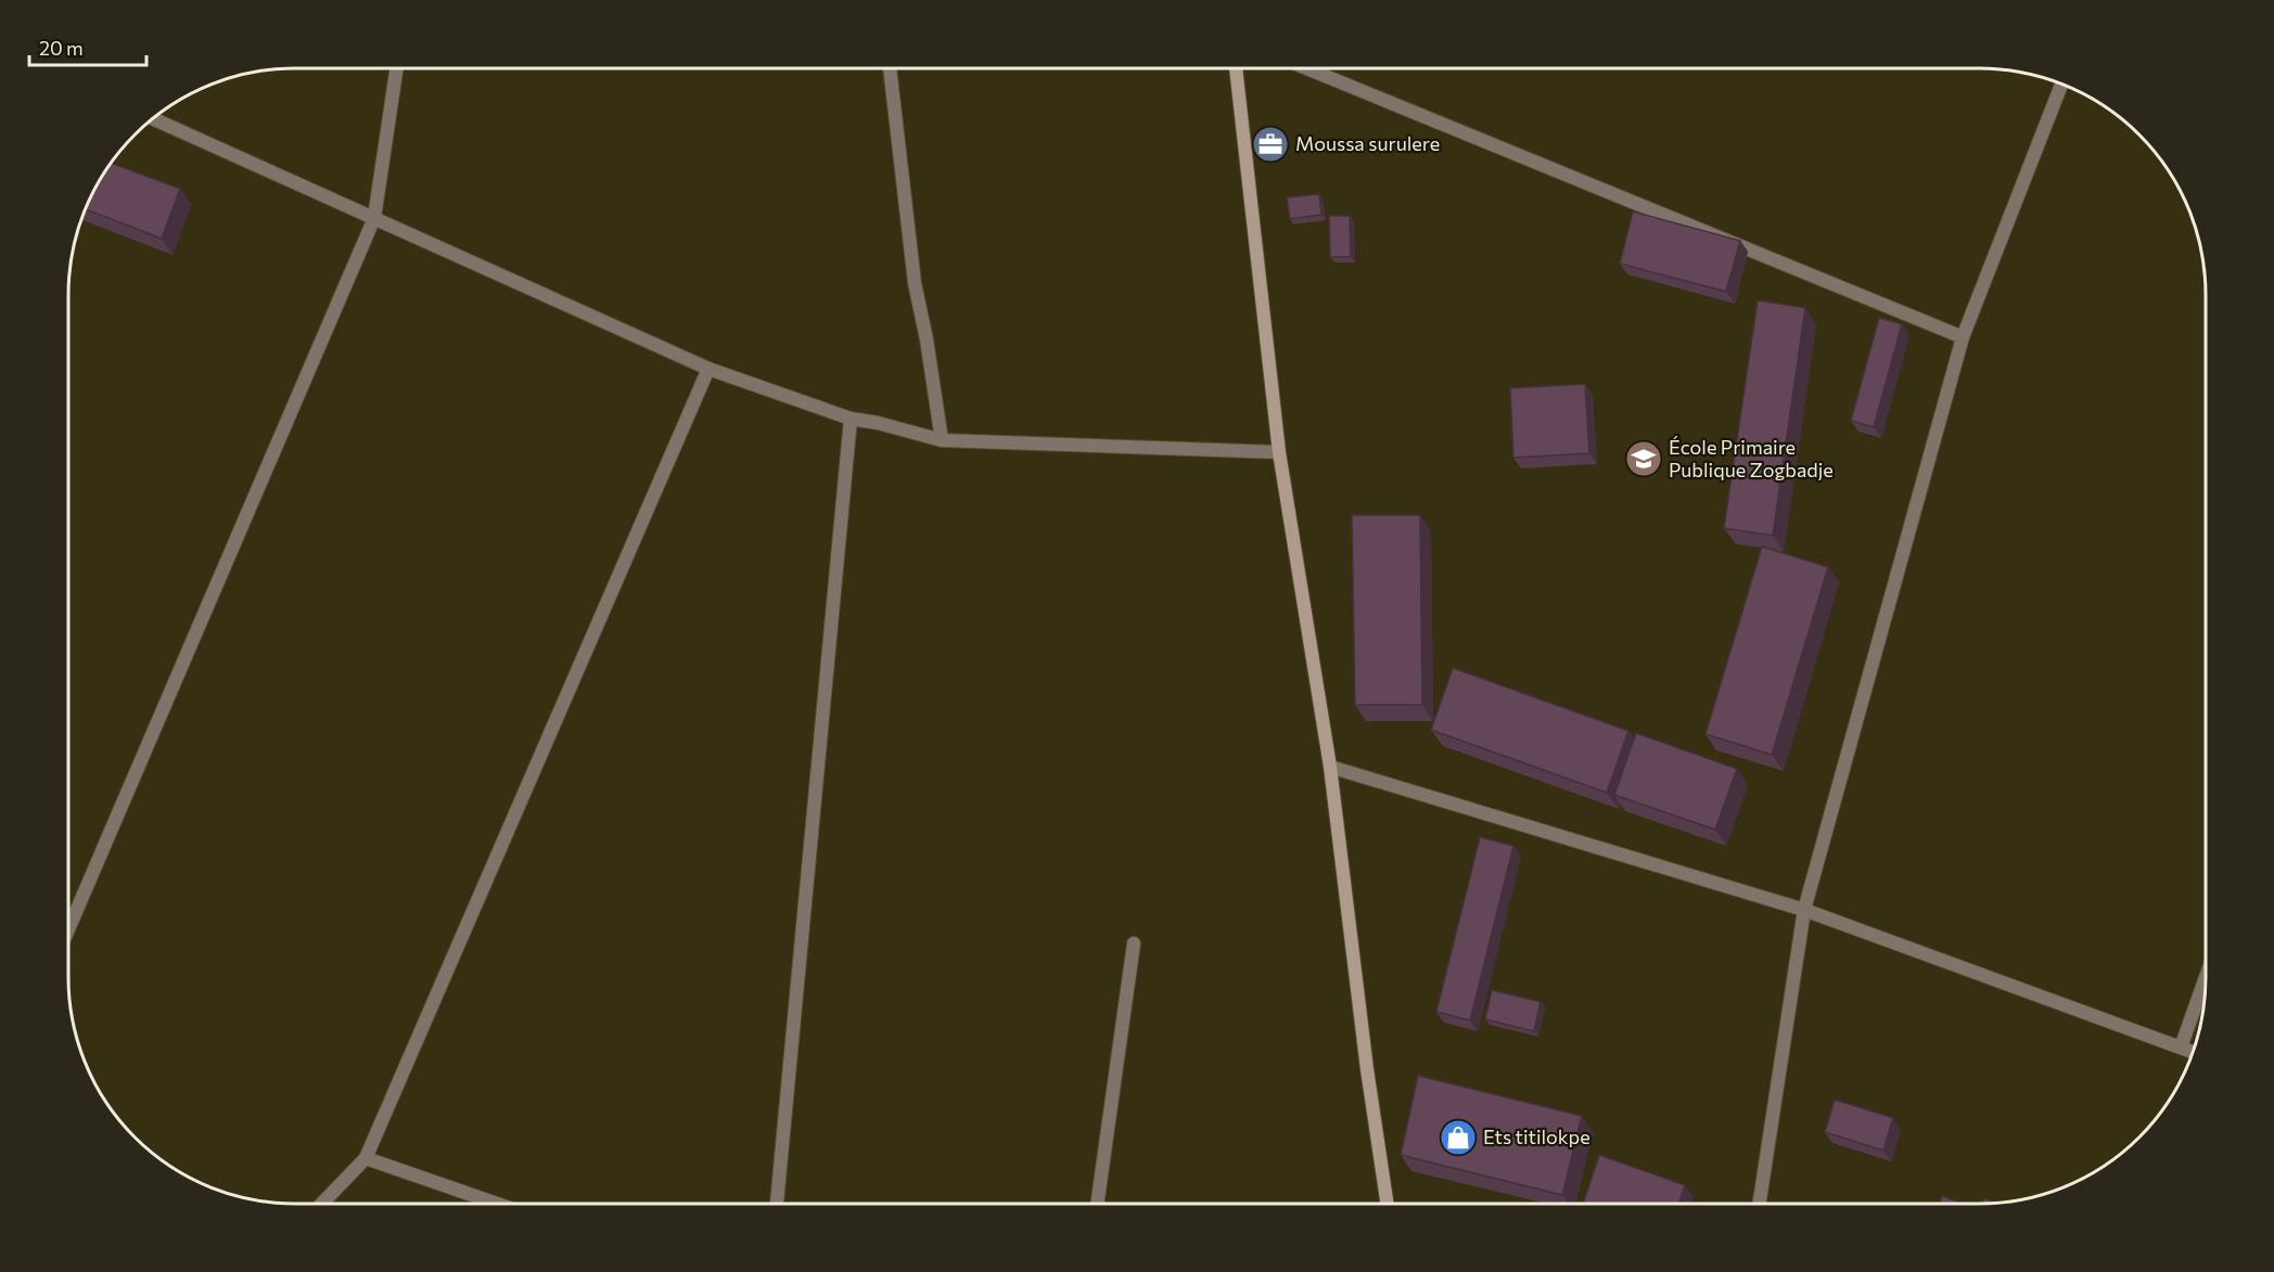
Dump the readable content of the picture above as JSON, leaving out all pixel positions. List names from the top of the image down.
{
  "places": {
    "office": ["Moussa surulere"],
    "school or university": ["École Primaire Publique Zogbadje"],
    "shop": ["Ets titilokpe"]
  },
  "scale_bar": "20 m"
}
